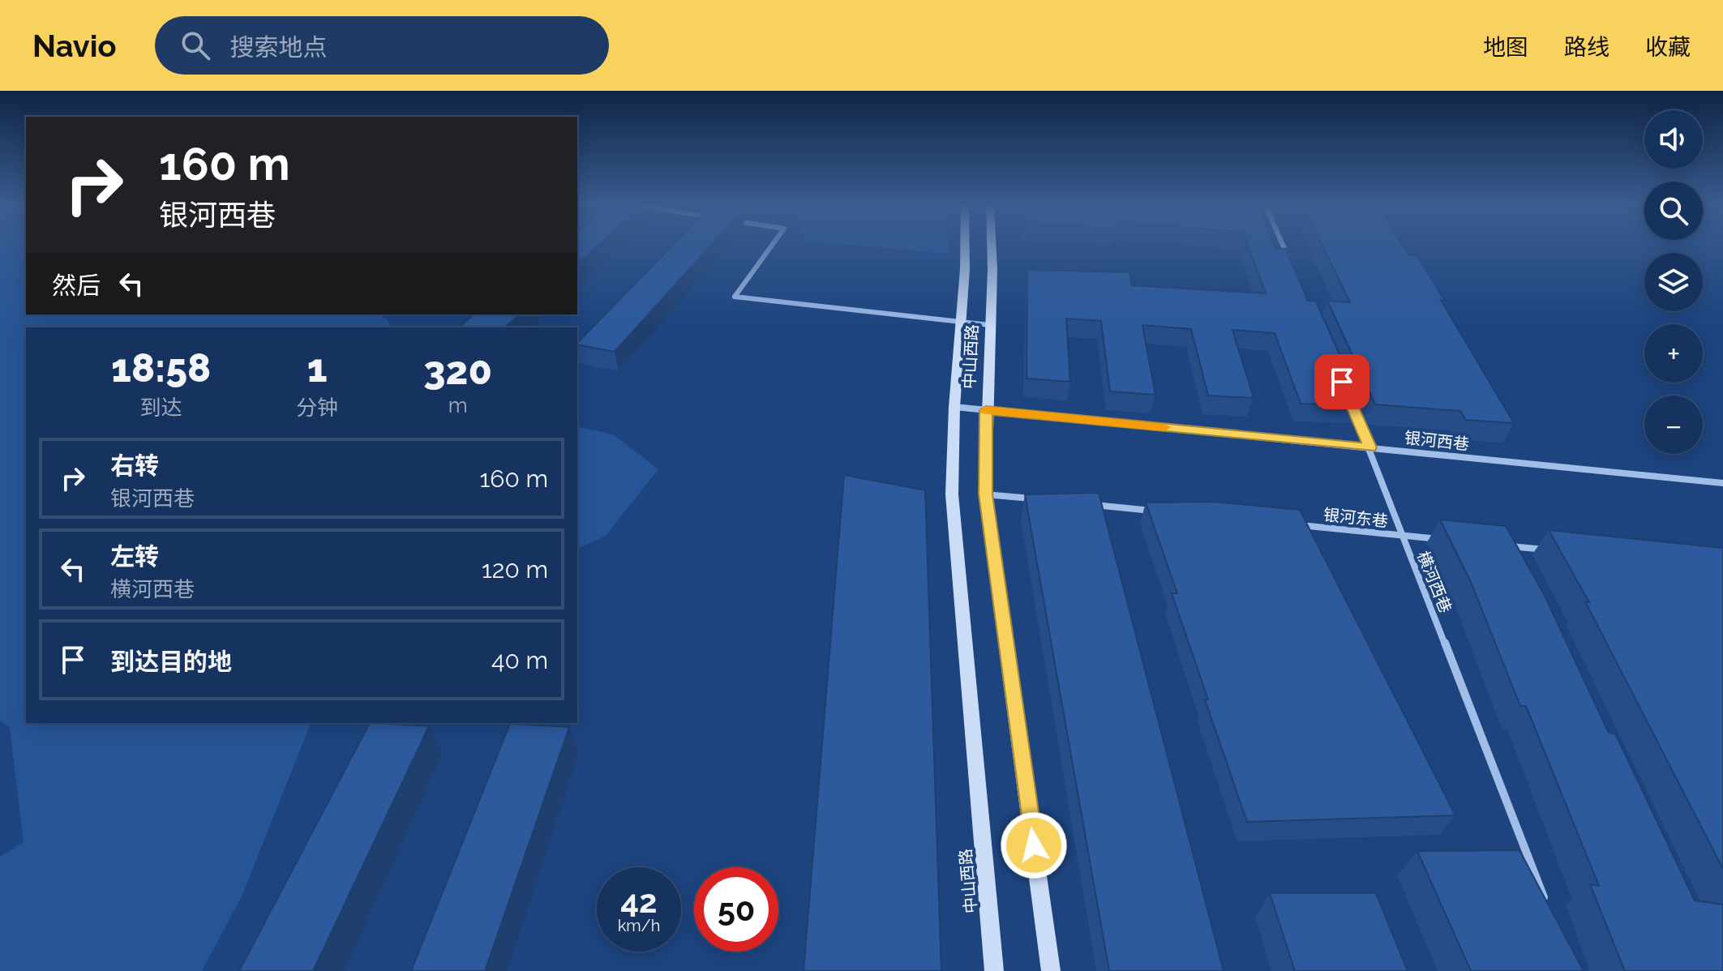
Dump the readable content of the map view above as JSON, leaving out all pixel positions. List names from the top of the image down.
{
  "streets": {
    "main road": ["中山西路"],
    "street": ["银河西巷", "银河东巷", "横河西巷"]
  },
  "crossings": [
    ["中山西路", "银河西巷"],
    ["银河西巷", "横河西巷"],
    ["银河东巷", "横河西巷"]
  ],
  "page": {
    "header": "Navio",
    "search": "搜索地点",
    "nav": ["地图", "路线", "收藏"],
    "map_buttons": ["+", "−"],
    "turn": ["160 m", "银河西巷"],
    "then": "然后",
    "eta": [
      "18:58",
      "到达",
      "1",
      "分钟",
      "320",
      "m"
    ],
    "list": [
      {
        "name": "右转",
        "note": "银河西巷",
        "value": "160 m"
      },
      {
        "name": "左转",
        "note": "横河西巷",
        "value": "120 m"
      },
      {
        "name": "到达目的地",
        "value": "40 m"
      }
    ],
    "speed": "42 km/h",
    "limit": "50"
  }
}
